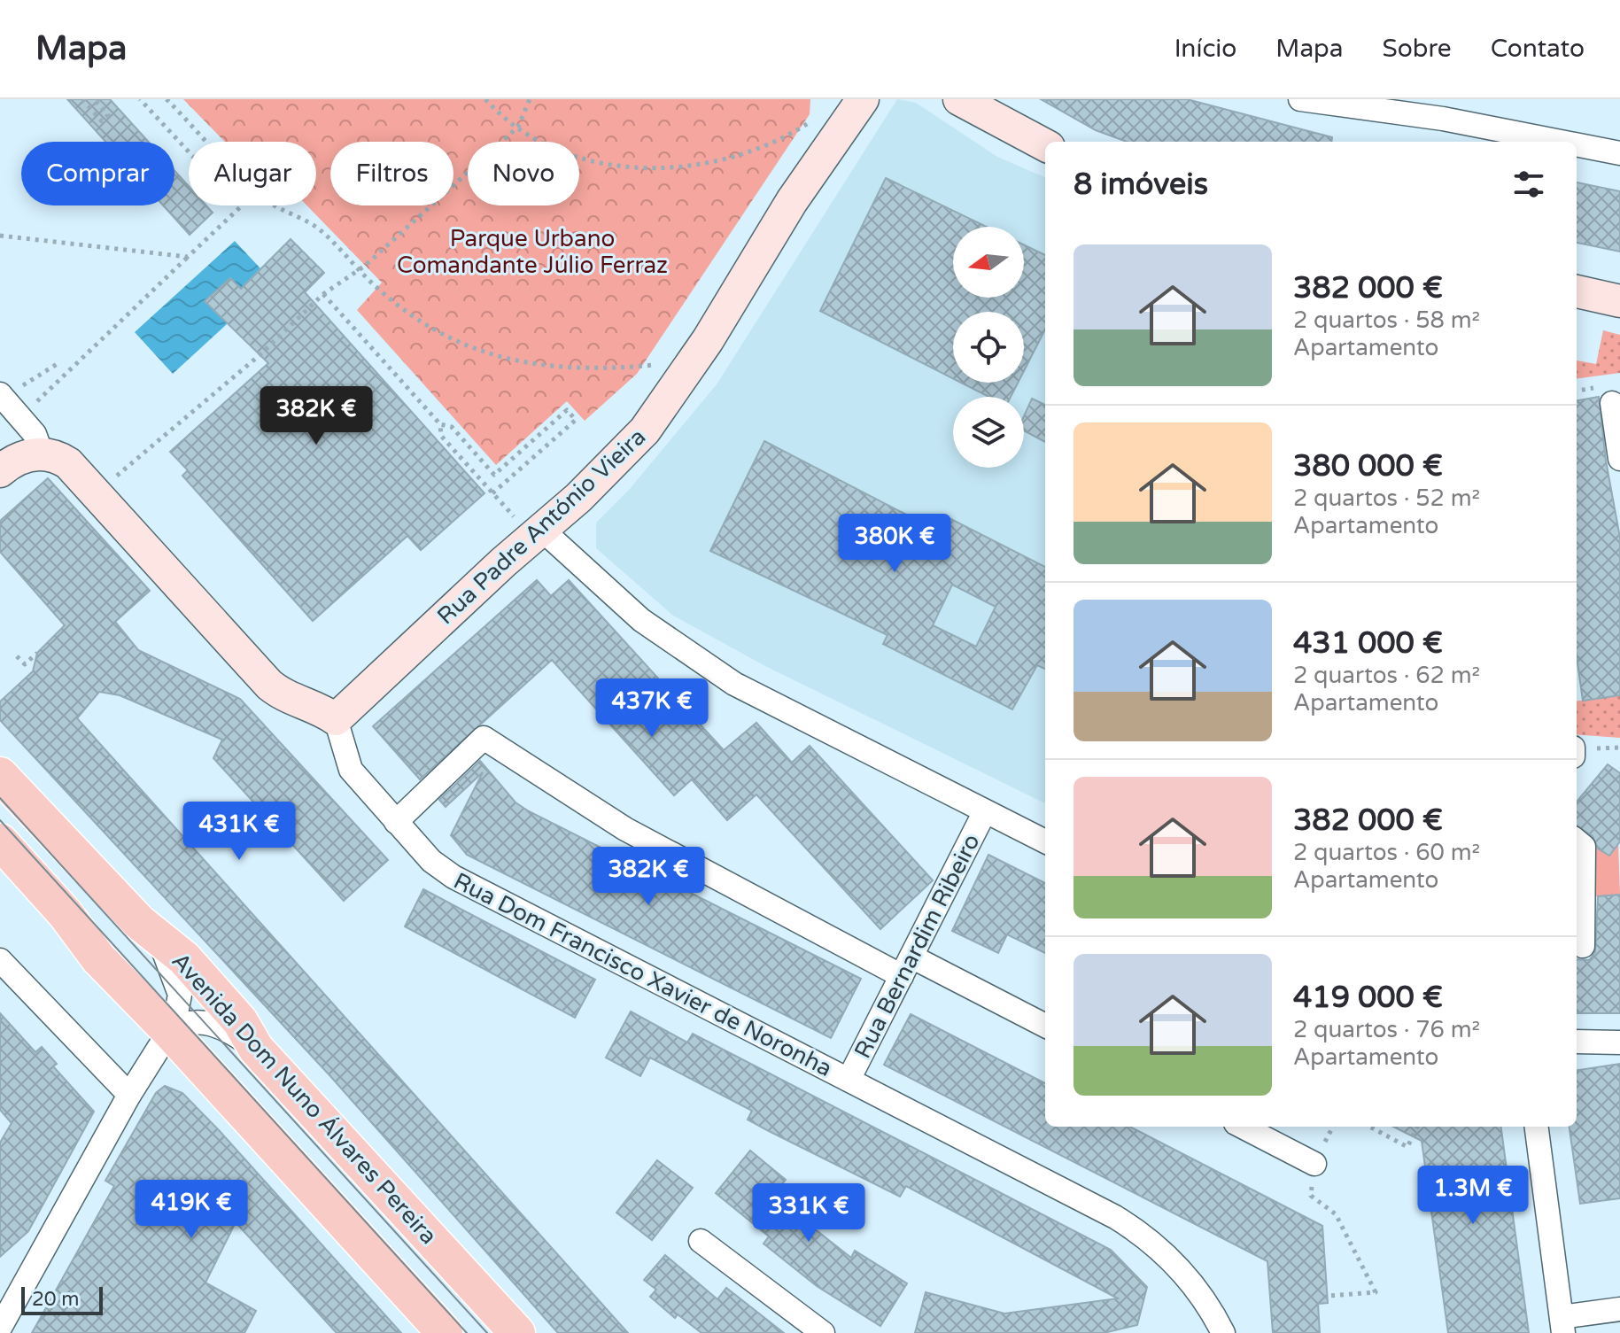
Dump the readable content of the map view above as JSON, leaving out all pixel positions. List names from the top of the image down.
{
  "streets": {
    "main road": ["Avenida Dom Nuno Álvares Pereira"],
    "street": ["Rua Padre António Vieira", "Rua Bernardim Ribeiro", "Rua Dom Francisco Xavier de Noronha"]
  },
  "crossings": [
    ["Rua Padre António Vieira", "Rua Dom Francisco Xavier de Noronha"],
    ["Rua Bernardim Ribeiro", "Rua Dom Francisco Xavier de Noronha"]
  ],
  "parks": ["Parque Urbano Comandante Júlio Ferraz"],
  "scale_bar": "20 m",
  "north": "left",
  "page": {
    "header": "Mapa",
    "nav": [
      "Início",
      "Mapa",
      "Sobre",
      "Contato"
    ],
    "chip": [
      "Comprar",
      "Alugar",
      "Filtros",
      "Novo"
    ],
    "heading": "8 imóveis",
    "list": [
      {
        "name": "382 000 €",
        "note": "2 quartos · 58 m² · Apartamento"
      },
      {
        "name": "380 000 €",
        "note": "2 quartos · 52 m² · Apartamento"
      },
      {
        "name": "431 000 €",
        "note": "2 quartos · 62 m² · Apartamento"
      },
      {
        "name": "382 000 €",
        "note": "2 quartos · 60 m² · Apartamento"
      },
      {
        "name": "419 000 €",
        "note": "2 quartos · 76 m² · Apartamento"
      }
    ],
    "price": [
      "382K €",
      "380K €",
      "437K €",
      "431K €",
      "382K €",
      "1.3M €",
      "419K €",
      "331K €"
    ],
    "scale": "20 m"
  }
}
